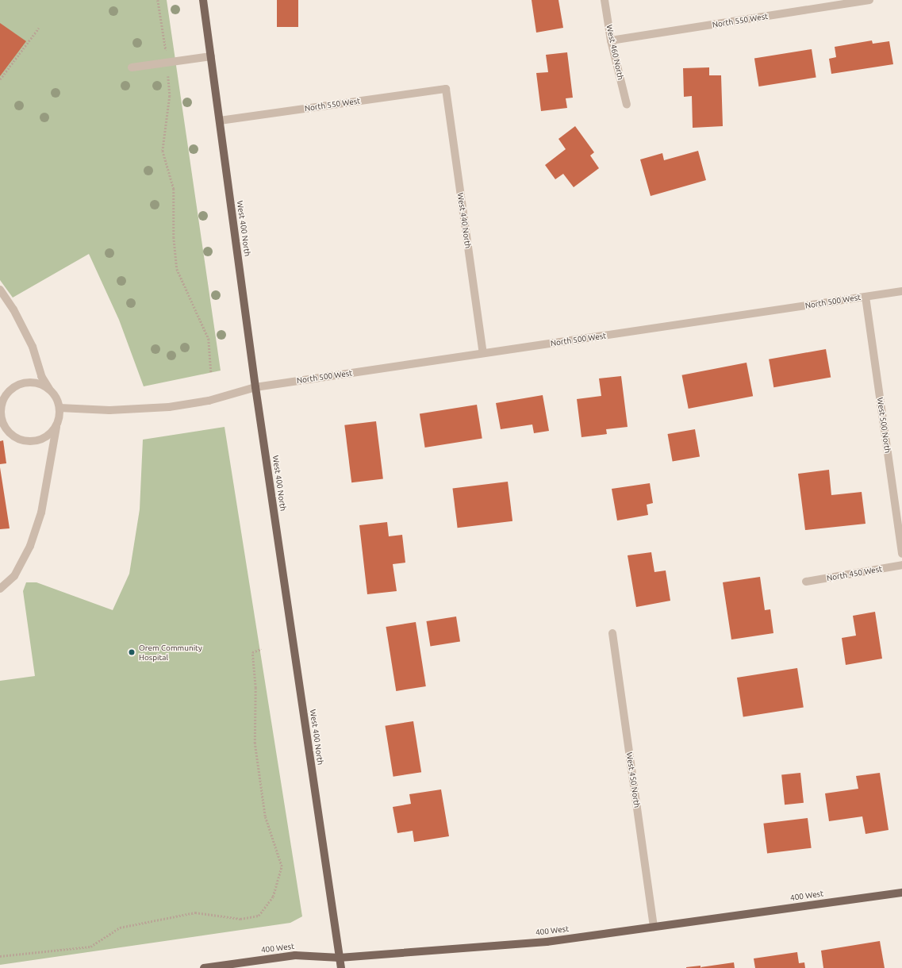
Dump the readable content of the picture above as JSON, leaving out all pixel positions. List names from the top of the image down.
{
  "streets": {
    "main road": ["West 400 North", "400 West"],
    "street": [
      "North 550 West",
      "West 460 North",
      "West 440 North",
      "North 500 West",
      "West 500 North",
      "North 450 West",
      "West 450 North"
    ]
  },
  "crossings": [
    ["North 550 West", "West 460 North"],
    ["North 550 West", "West 440 North"],
    ["North 550 West", "West 400 North"],
    ["West 440 North", "North 500 West"],
    ["West 400 North", "North 500 West"],
    ["West 400 North", "400 West"],
    ["North 500 West", "West 500 North"],
    ["West 450 North", "400 West"]
  ],
  "places": ["Orem Community Hospital"]
}
